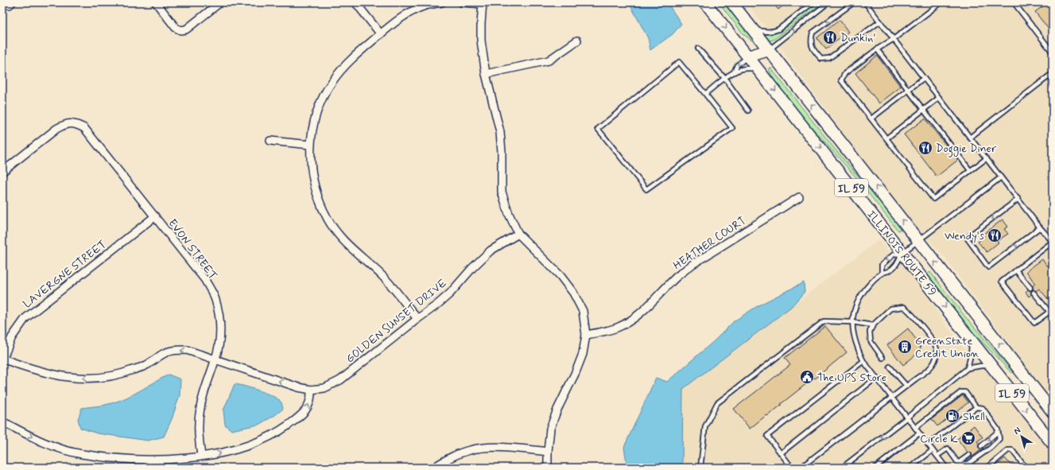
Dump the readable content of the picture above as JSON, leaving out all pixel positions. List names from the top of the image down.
{
  "streets": {
    "main road": ["IL 59", "ILLINOIS ROUTE 59"],
    "street": [
      "HEATHER COURT",
      "EVON STREET",
      "LAVERGNE STREET",
      "GOLDEN SUNSET DRIVE"
    ]
  },
  "crossings": [
    ["EVON STREET", "LAVERGNE STREET"],
    ["EVON STREET", "GOLDEN SUNSET DRIVE"],
    ["LAVERGNE STREET", "GOLDEN SUNSET DRIVE"]
  ],
  "one_way": ["GOLDEN SUNSET DRIVE"],
  "places": {
    "restaurant": ["Dunkin'", "Doggie Diner", "Wendy's"],
    "building": ["GreenState Credit Union"],
    "public building": ["The UPS Store"],
    "fuel station": ["Shell"],
    "supermarket": ["Circle K"]
  },
  "north": "top left"
}
